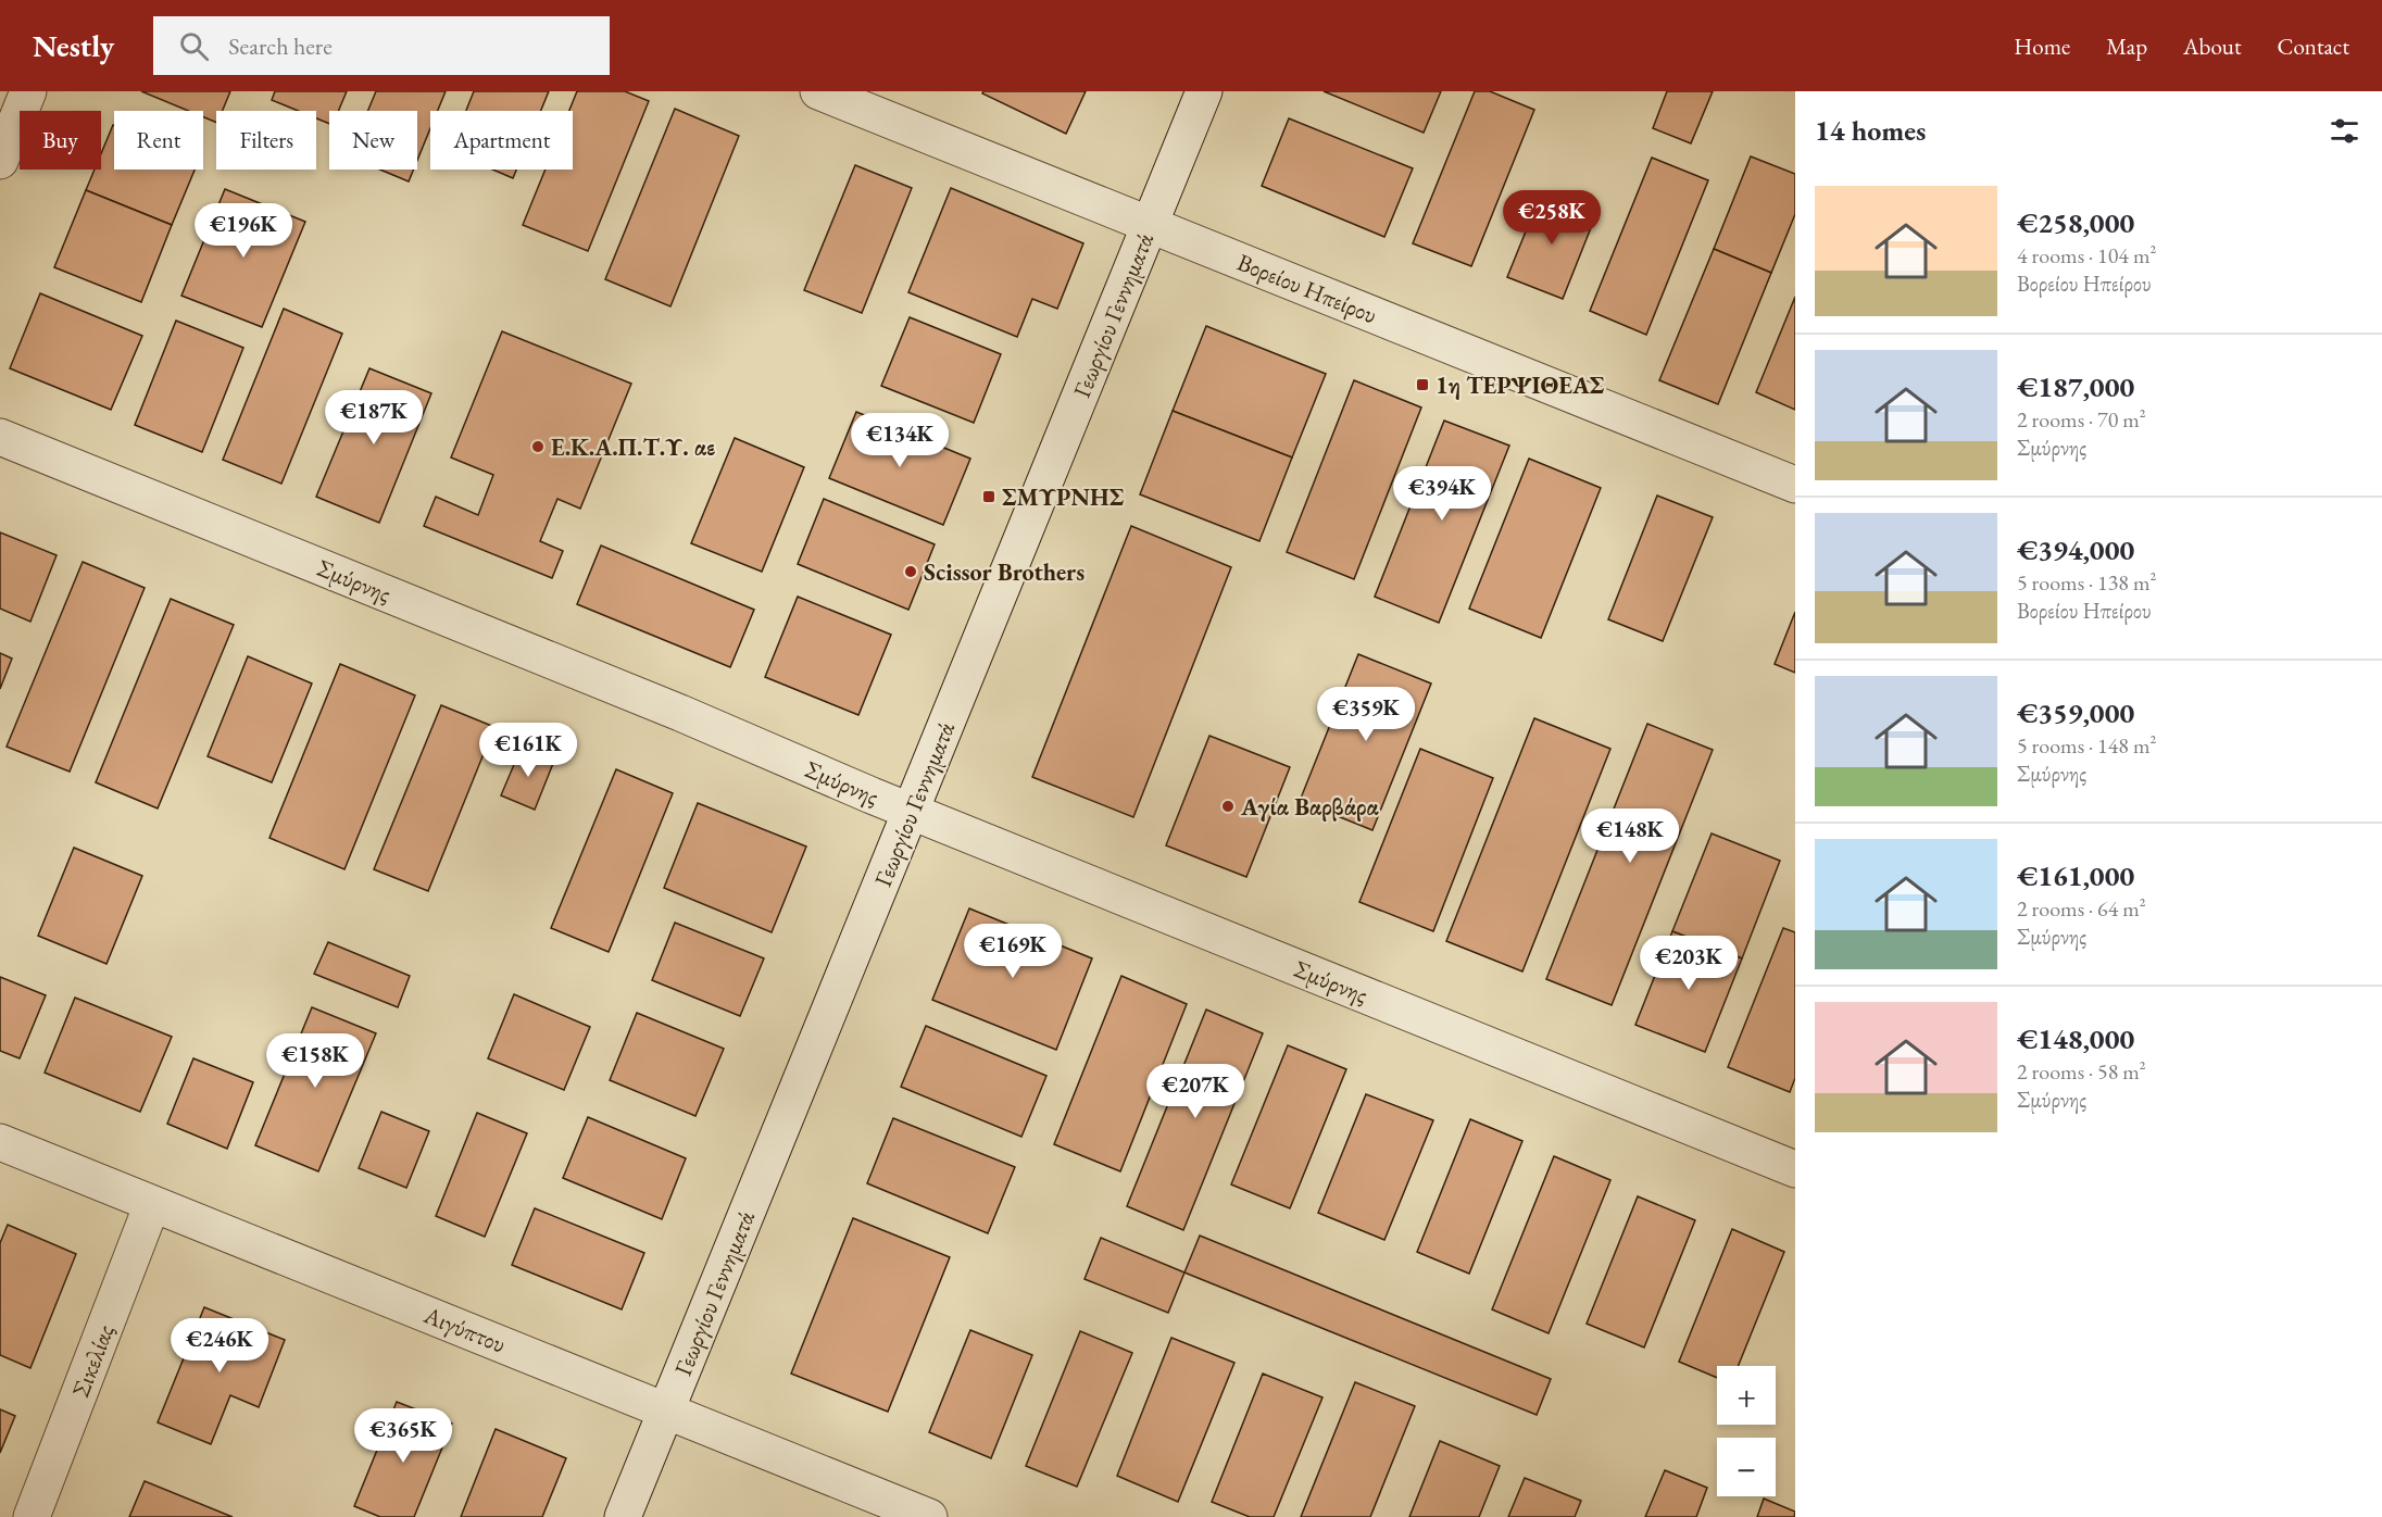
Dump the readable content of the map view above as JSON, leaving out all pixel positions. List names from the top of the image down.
{
  "streets": {
    "street": [
      "Βορείου Ηπείρου",
      "Γεωργίου Γεννηματά",
      "Σμύρνης",
      "Αιγύπτου",
      "Σικελίας"
    ]
  },
  "crossings": [
    ["Βορείου Ηπείρου", "Γεωργίου Γεννηματά"],
    ["Γεωργίου Γεννηματά", "Σμύρνης"],
    ["Γεωργίου Γεννηματά", "Αιγύπτου"],
    ["Αιγύπτου", "Σικελίας"]
  ],
  "places": {
    "transit": ["1η ΤΕΡΨΙΘΕΑΣ", "ΣΜΥΡΝΗΣ"],
    "other": ["Ε.Κ.Α.Π.Τ.Υ. αε", "Scissor Brothers", "Αγία Βαρβάρα"]
  },
  "page": {
    "header": "Nestly",
    "search": "Search here",
    "nav": [
      "Home",
      "Map",
      "About",
      "Contact"
    ],
    "heading": "14 homes",
    "chip": [
      "Buy",
      "Rent",
      "Filters",
      "New",
      "Apartment"
    ],
    "list": [
      {
        "name": "€258,000",
        "note": "4 rooms · 104 m² · Βορείου Ηπείρου"
      },
      {
        "name": "€187,000",
        "note": "2 rooms · 70 m² · Σμύρνης"
      },
      {
        "name": "€394,000",
        "note": "5 rooms · 138 m² · Βορείου Ηπείρου"
      },
      {
        "name": "€359,000",
        "note": "5 rooms · 148 m² · Σμύρνης"
      },
      {
        "name": "€161,000",
        "note": "2 rooms · 64 m² · Σμύρνης"
      },
      {
        "name": "€148,000",
        "note": "2 rooms · 58 m² · Σμύρνης"
      }
    ],
    "price": [
      "€258K",
      "€196K",
      "€187K",
      "€134K",
      "€394K",
      "€359K",
      "€161K",
      "€148K",
      "€169K",
      "€203K",
      "€158K",
      "€207K",
      "€246K",
      "€365K"
    ],
    "map_buttons": ["+", "−"]
  }
}
